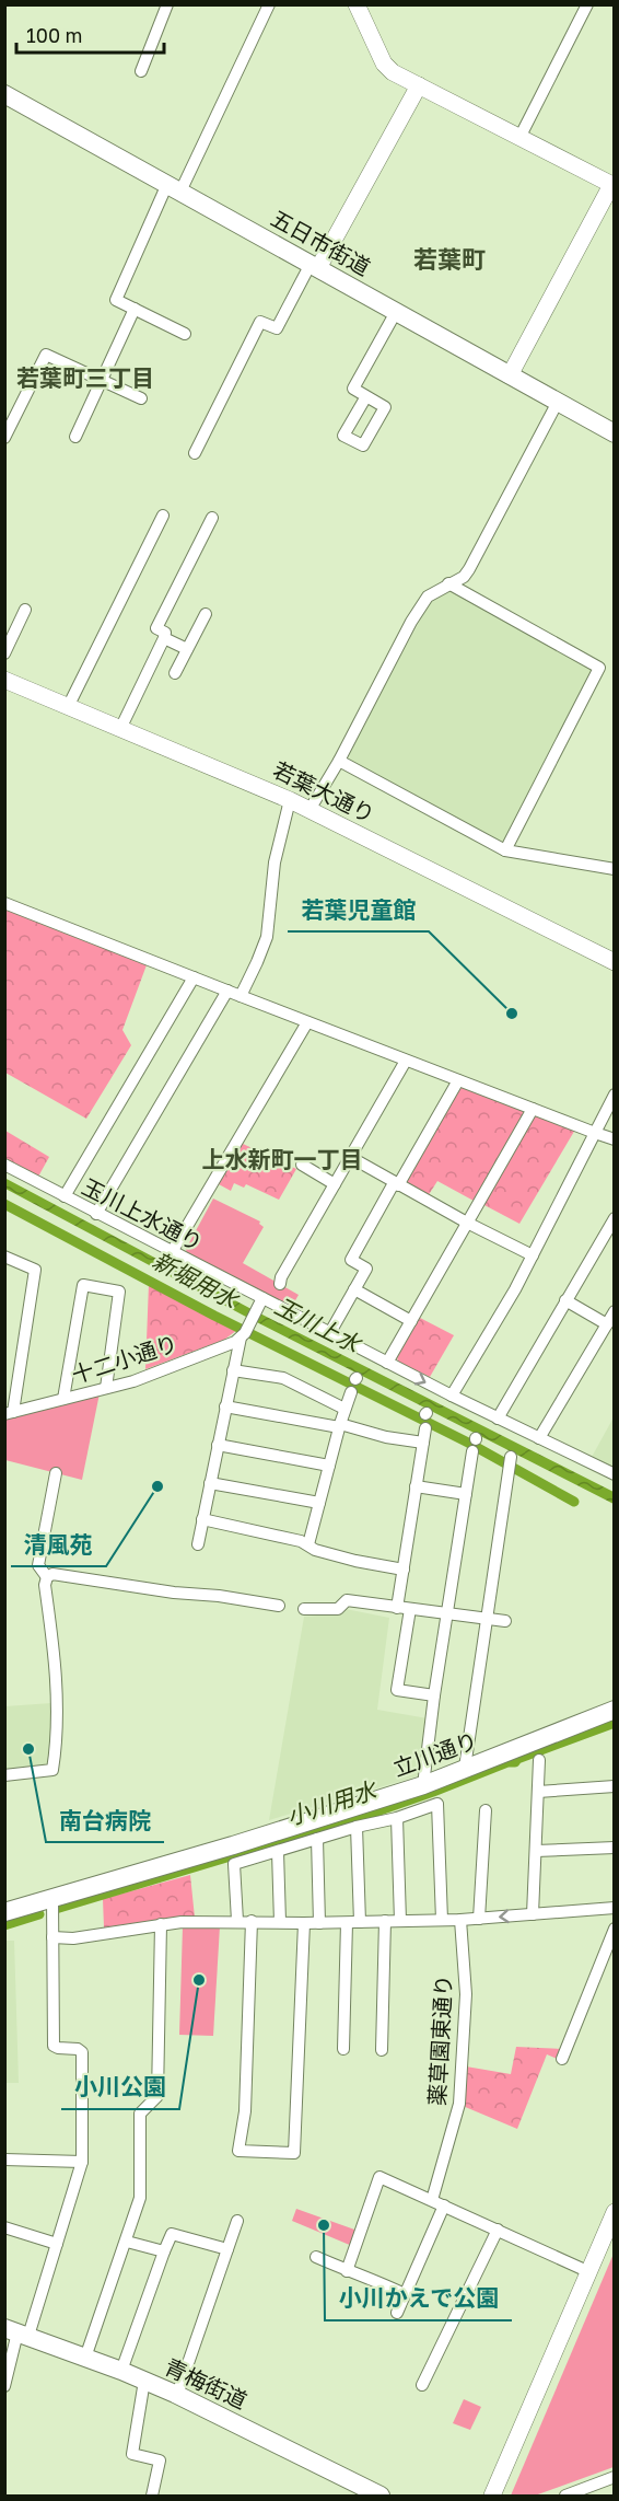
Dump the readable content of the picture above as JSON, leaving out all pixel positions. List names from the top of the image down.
{
  "streets": {
    "main road": ["五日市街道", "立川通り", "青梅街道"],
    "street": [
      "若葉大通り",
      "玉川上水通り",
      "十二小通り",
      "薬草園東通り"
    ]
  },
  "districts": ["若葉町", "若葉町三丁目", "上水新町一丁目"],
  "water": ["新堀用水", "玉川上水", "小川用水"],
  "places": [
    "若葉児童館",
    "清風苑",
    "南台病院",
    "小川公園",
    "小川かえで公園"
  ],
  "scale_bar": "100 m"
}
